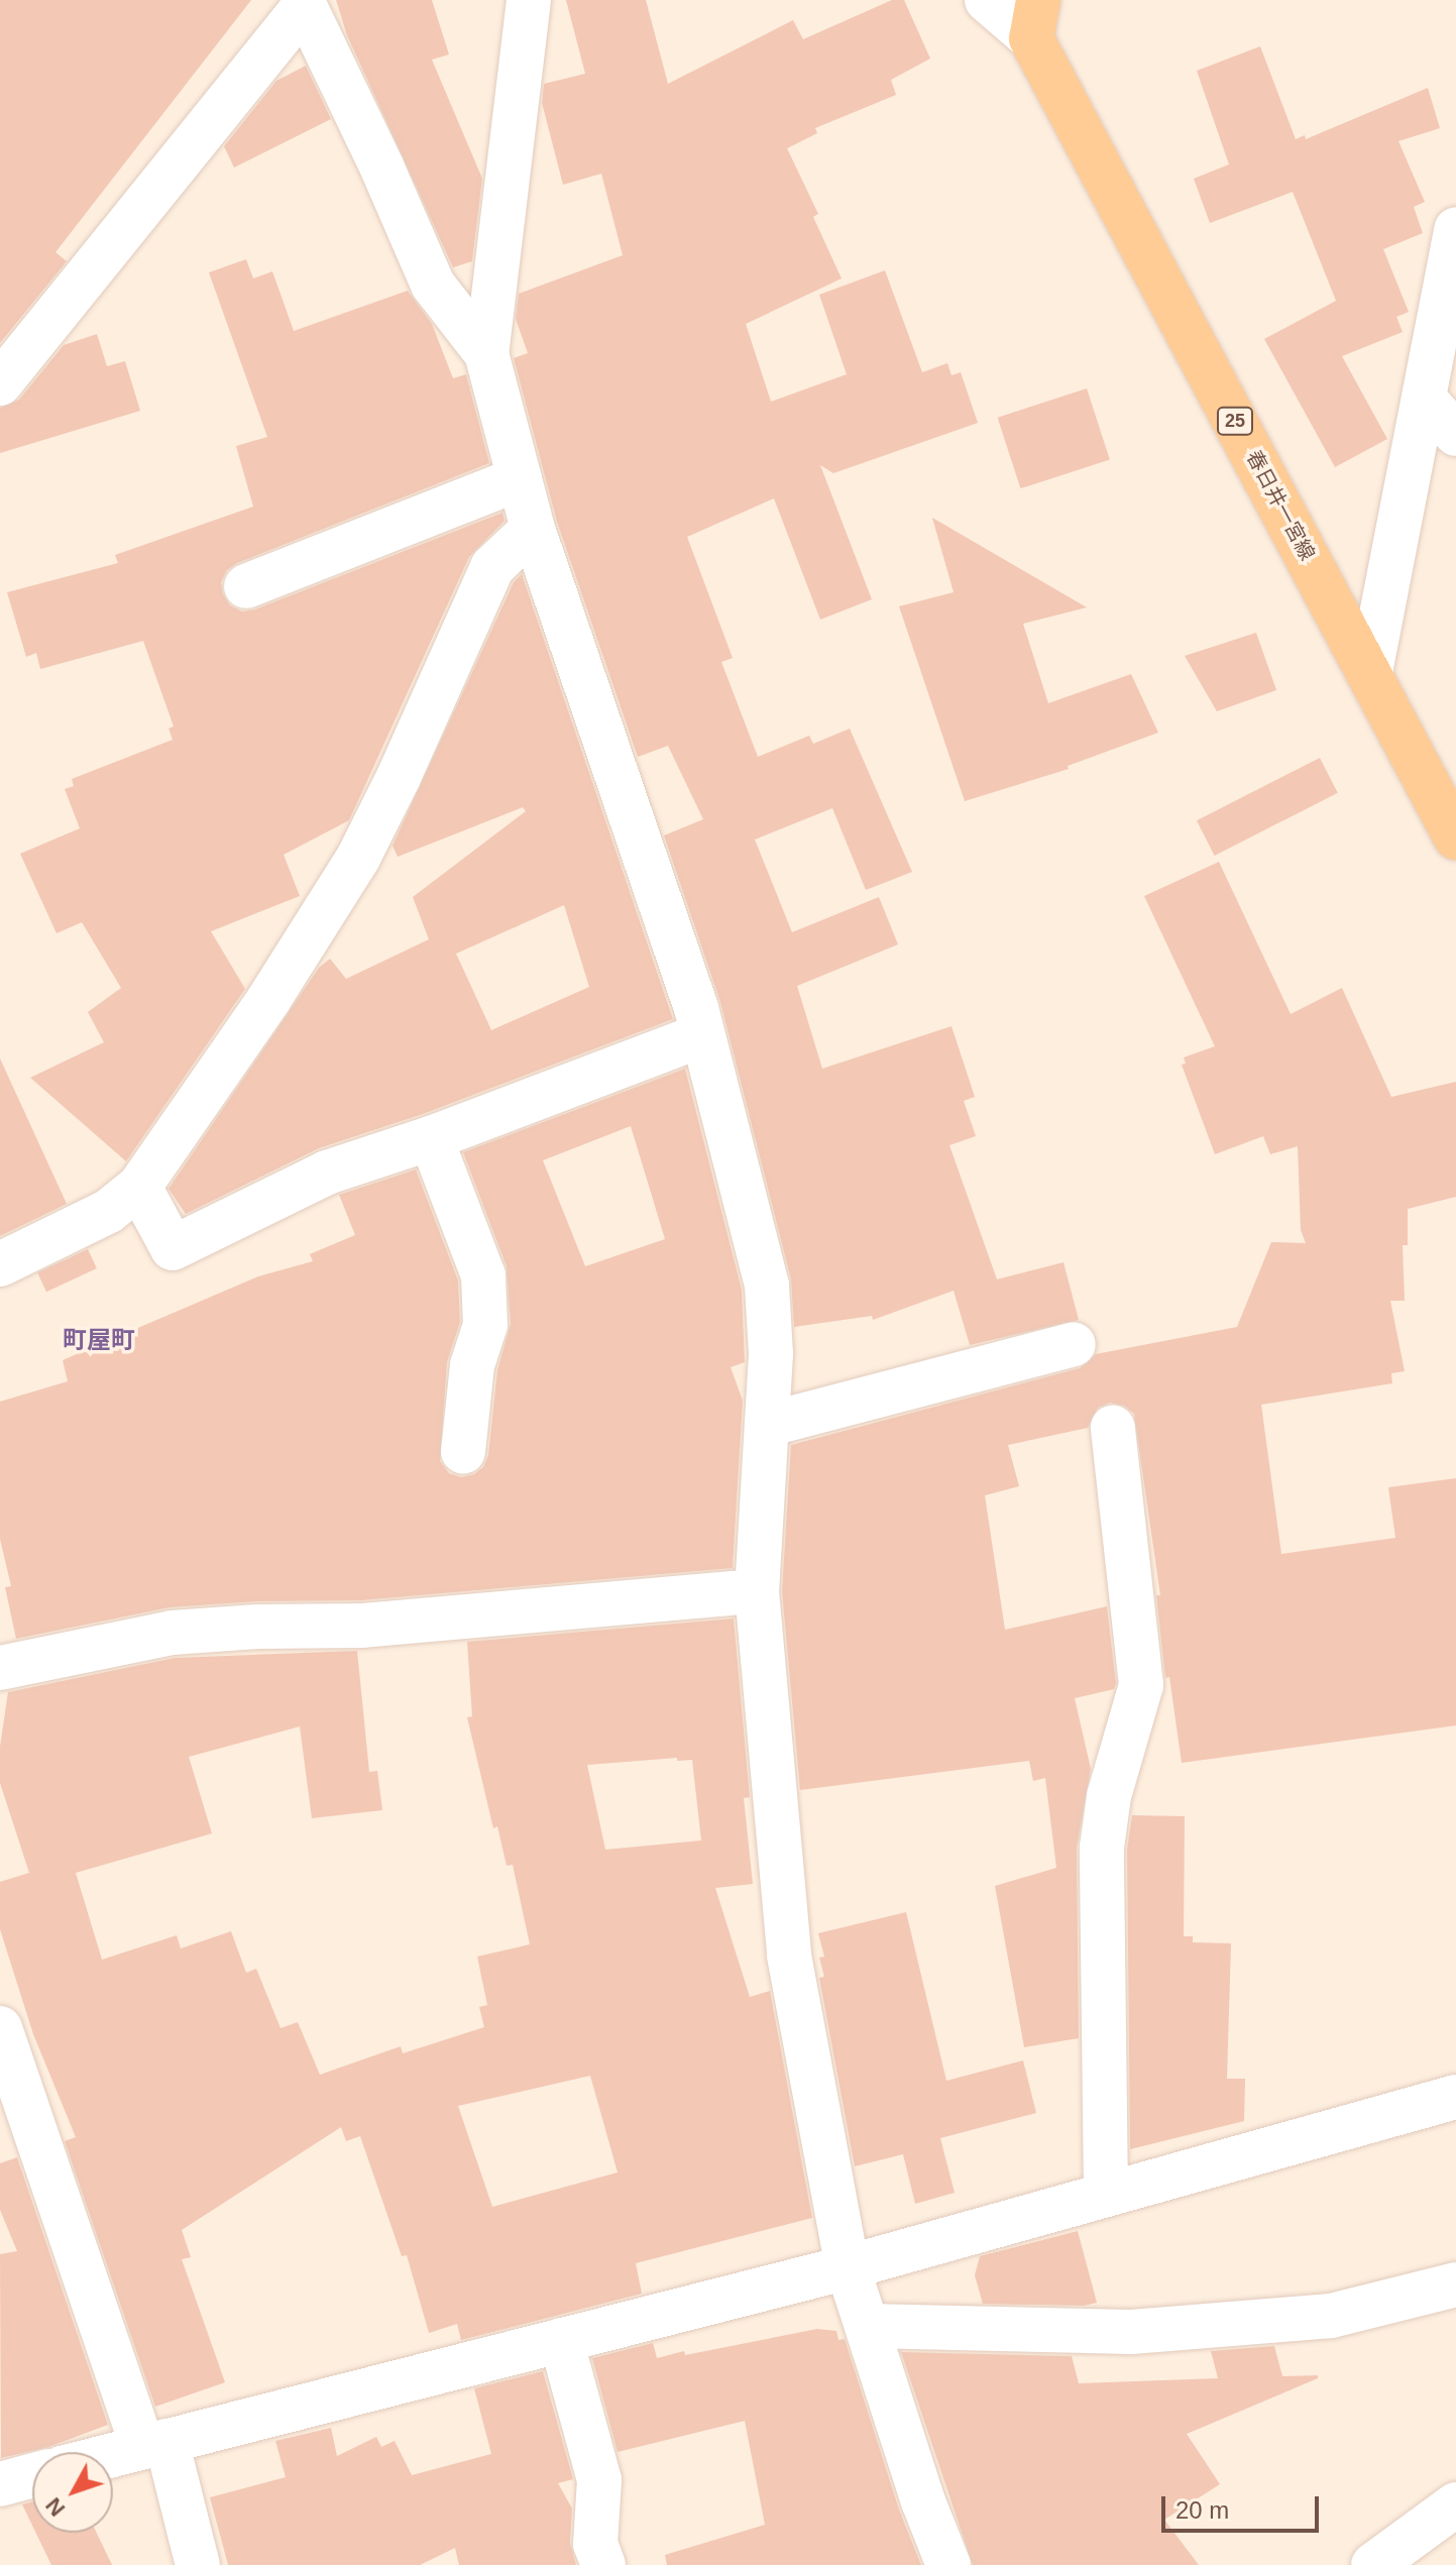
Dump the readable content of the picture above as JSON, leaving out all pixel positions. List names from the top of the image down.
{
  "streets": {
    "main road": ["25", "春日井一宮線"]
  },
  "districts": ["町屋町"],
  "scale_bar": "20 m",
  "north": "bottom left"
}
